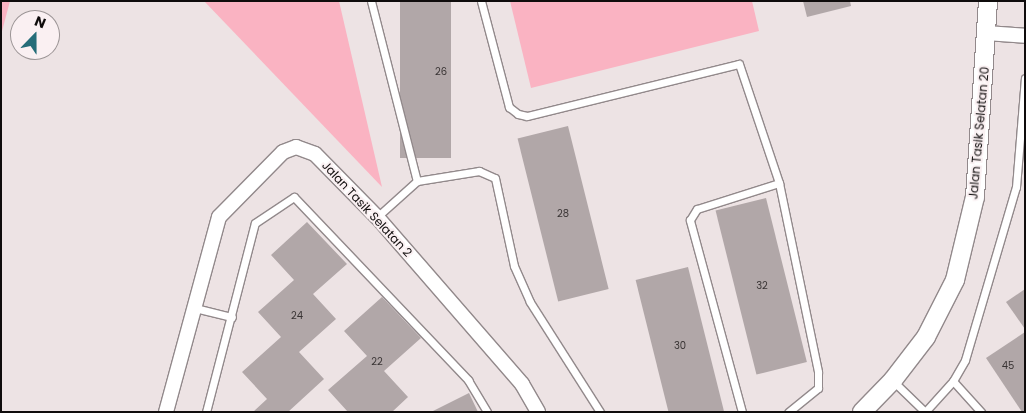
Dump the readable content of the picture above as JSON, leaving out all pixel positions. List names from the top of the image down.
{
  "streets": {
    "street": ["Jalan Tasik Selatan 20", "Jalan Tasik Selatan 2"]
  },
  "house_numbers": [
    "26",
    "28",
    "32",
    "24",
    "30",
    "22",
    "45"
  ],
  "north": "top"
}
